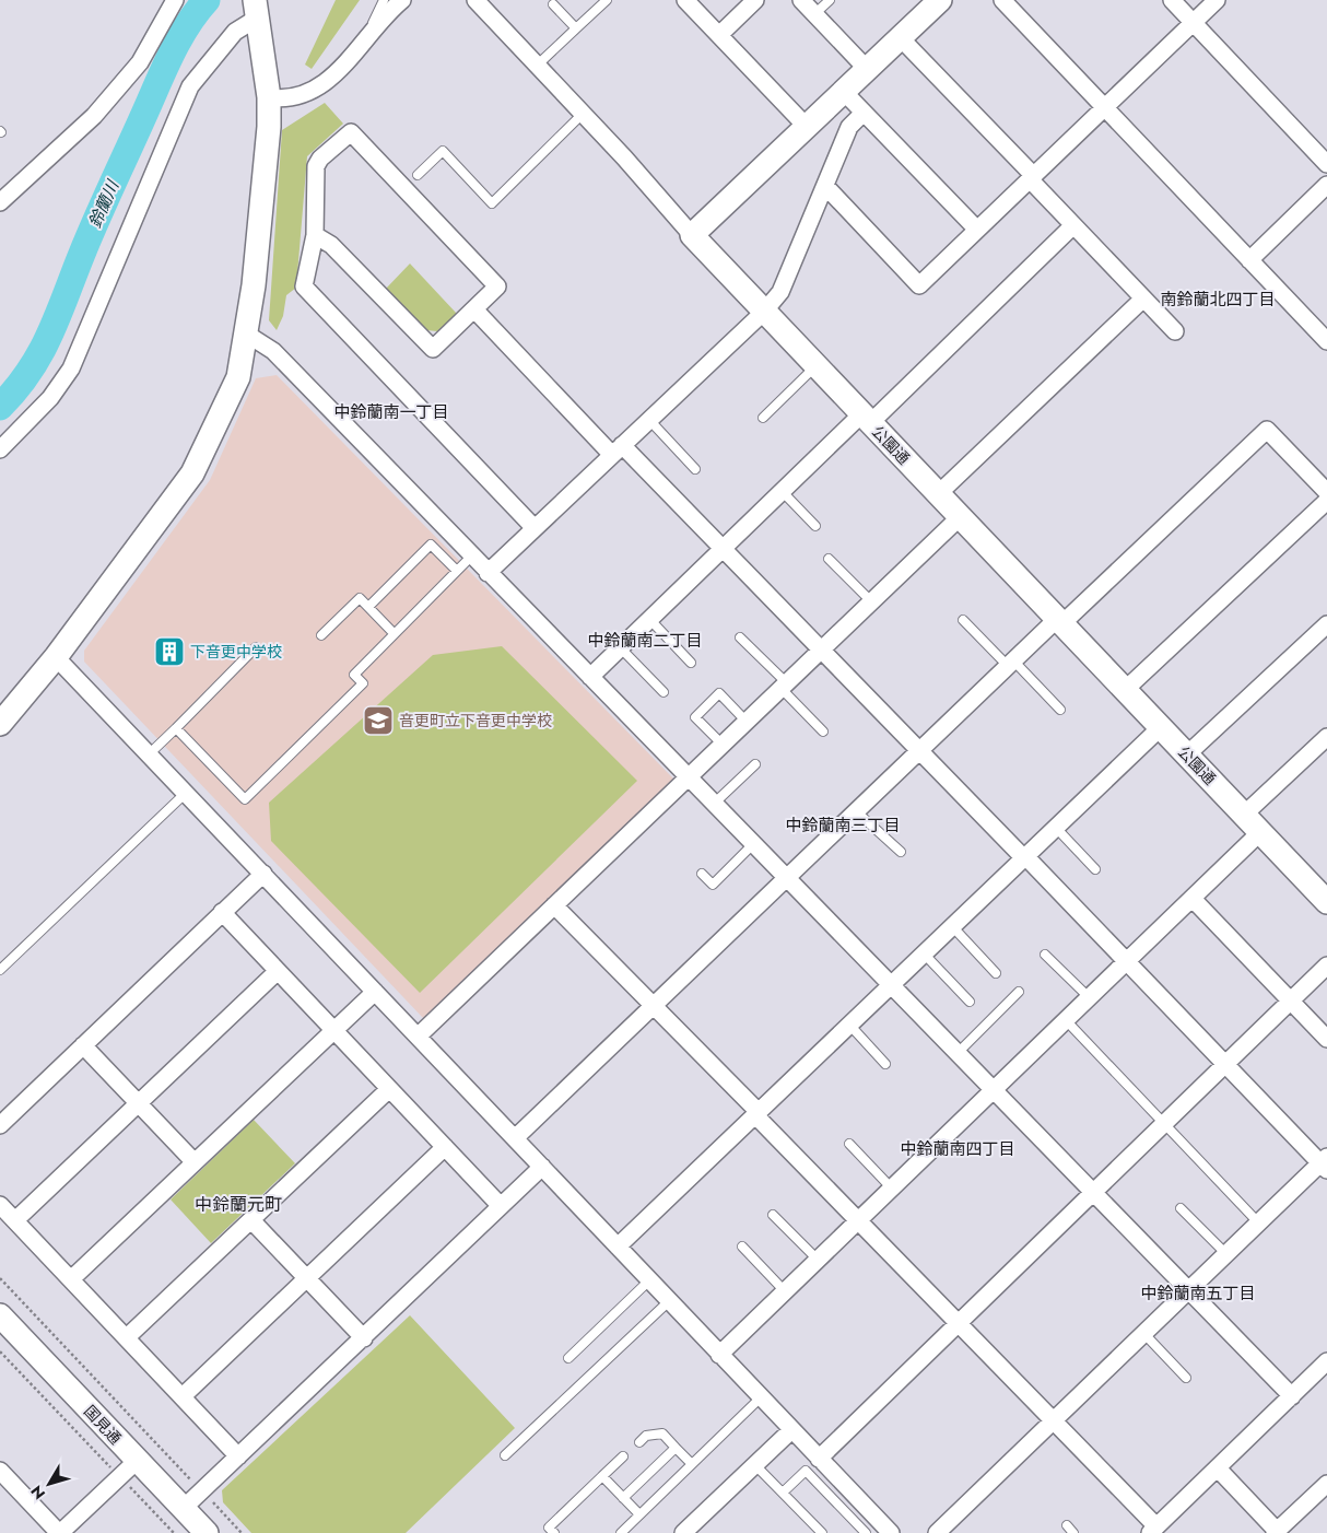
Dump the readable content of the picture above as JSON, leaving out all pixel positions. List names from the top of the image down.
{
  "streets": {
    "street": ["公園通", "国見通"]
  },
  "districts": [
    "南鈴蘭北四丁目",
    "中鈴蘭南一丁目",
    "中鈴蘭南二丁目",
    "中鈴蘭南三丁目",
    "中鈴蘭南四丁目",
    "中鈴蘭元町",
    "中鈴蘭南五丁目"
  ],
  "water": ["鈴蘭川"],
  "places": {
    "building": ["下音更中学校"],
    "school or university": ["音更町立下音更中学校"]
  },
  "north": "bottom left"
}
